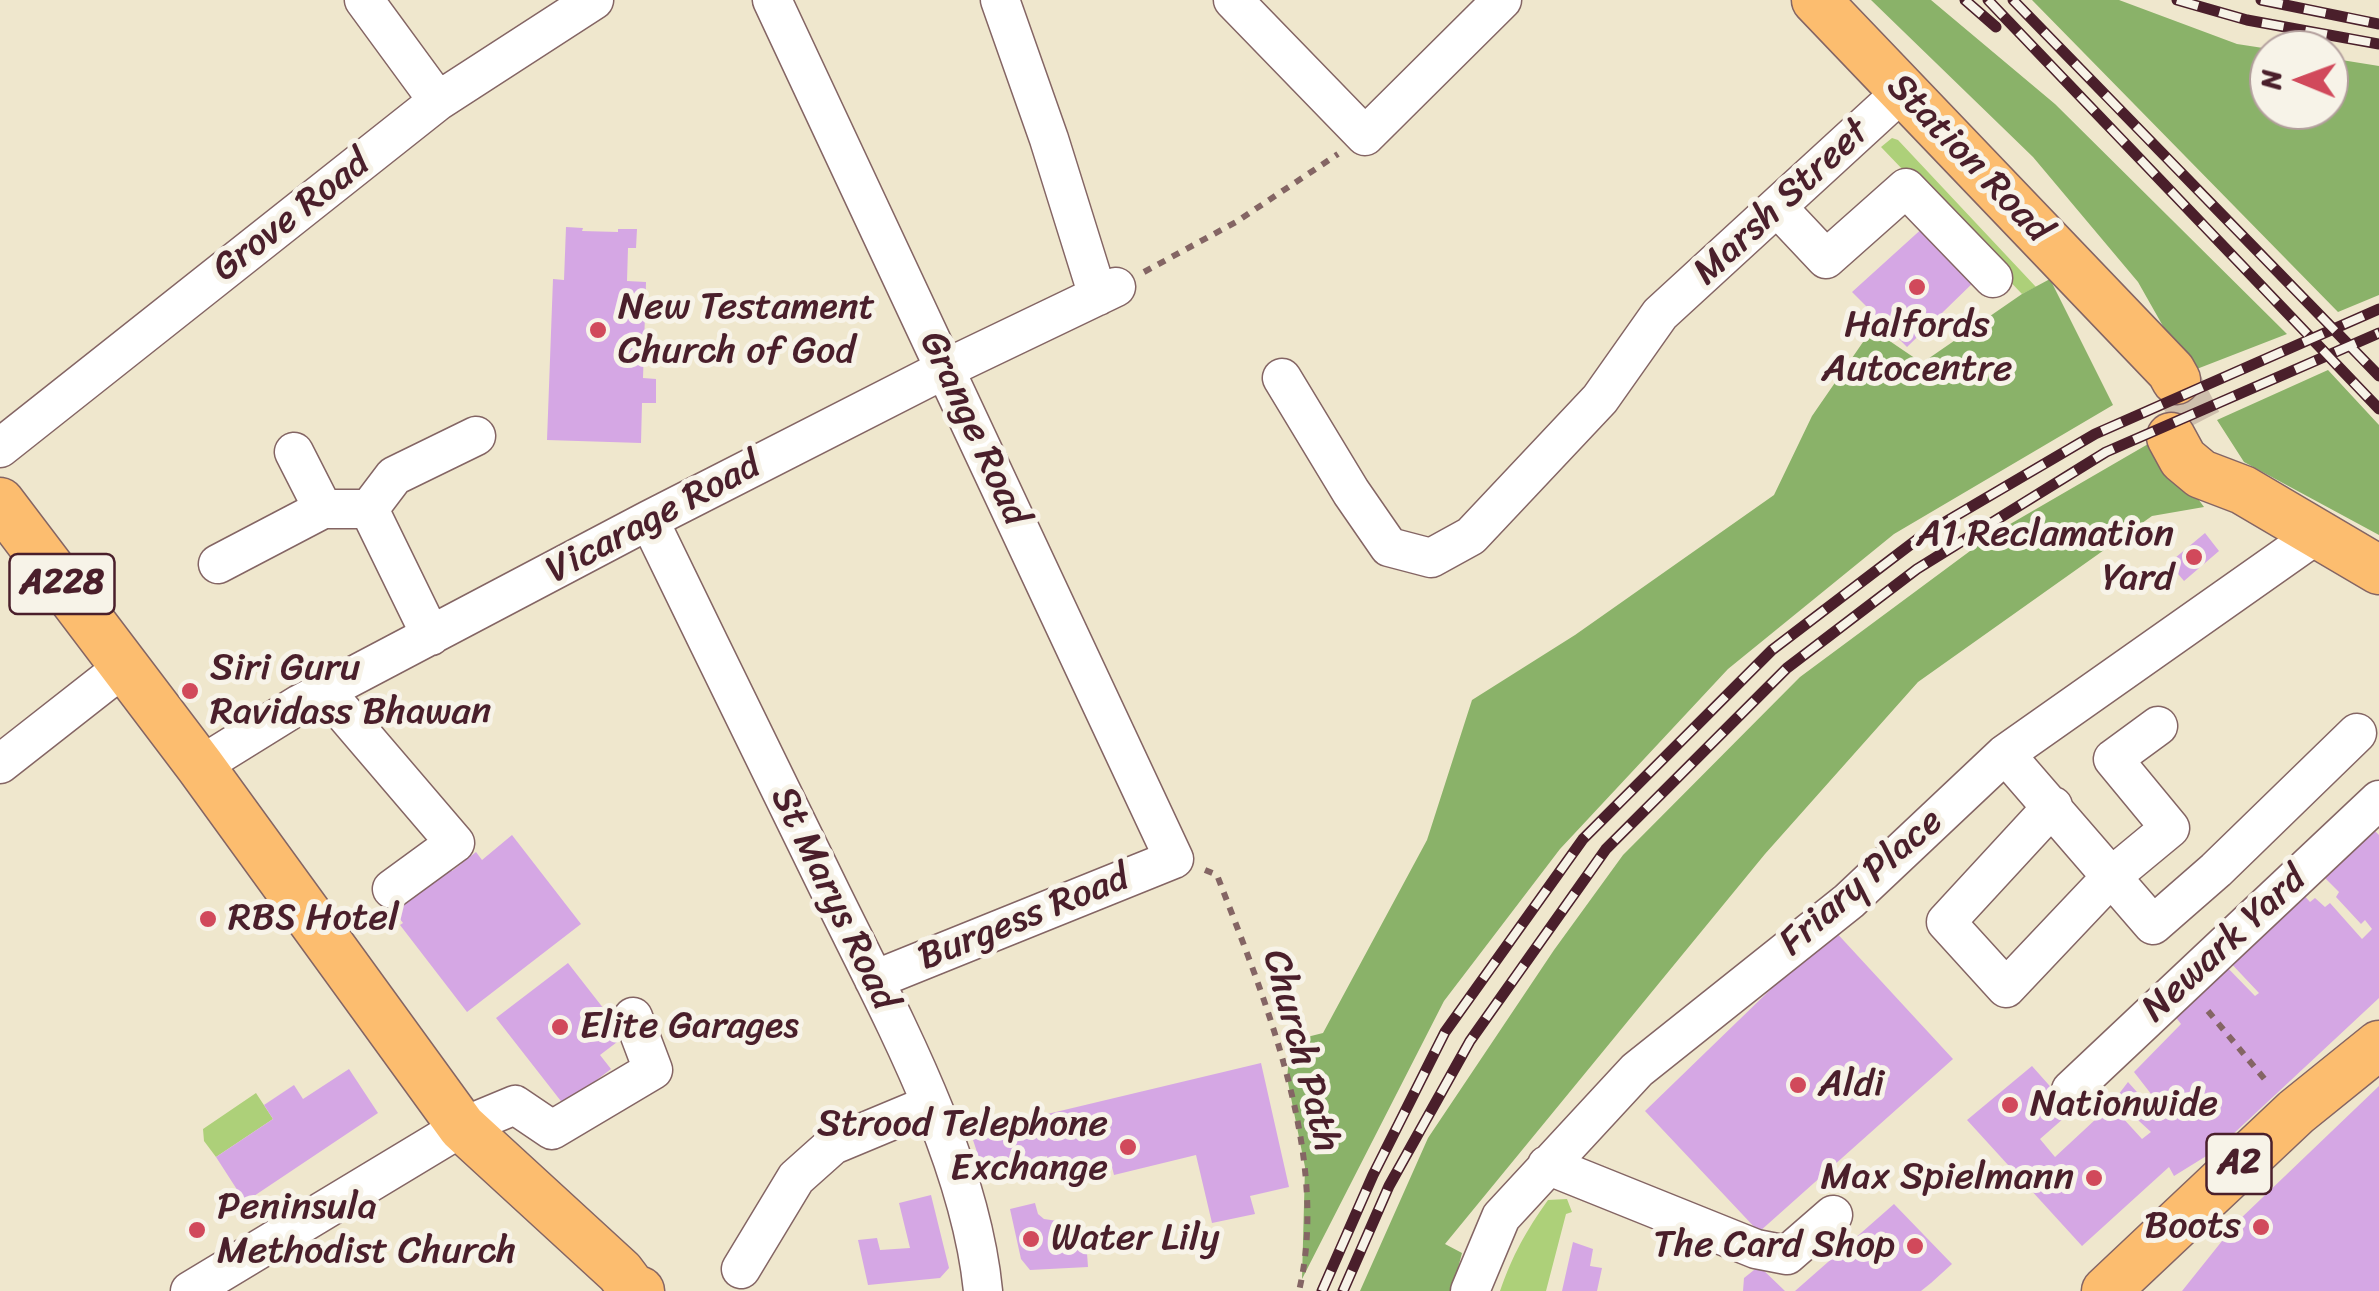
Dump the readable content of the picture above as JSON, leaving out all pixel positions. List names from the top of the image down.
{
  "streets": {
    "main road": ["Station Road", "A228", "A2"],
    "street": [
      "Marsh Street",
      "Grove Road",
      "Grange Road",
      "Vicarage Road",
      "Friary Place",
      "St Marys Road",
      "Burgess Road",
      "Newark Yard"
    ],
    "path": ["Church Path"]
  },
  "crossings": [
    ["Station Road", "Marsh Street"],
    ["Grange Road", "Vicarage Road"],
    ["Grange Road", "Burgess Road"],
    ["Grange Road", "Church Path"],
    ["Vicarage Road", "A228"],
    ["Vicarage Road", "St Marys Road"],
    ["St Marys Road", "Burgess Road"],
    ["Burgess Road", "Church Path"]
  ],
  "places": [
    "Halfords Autocentre",
    "New Testament Church of God",
    "A1 Reclamation Yard",
    "Siri Guru Ravidass Bhawan",
    "RBS Hotel",
    "Elite Garages",
    "Aldi",
    "Nationwide",
    "Strood Telephone Exchange",
    "Max Spielmann",
    "Boots",
    "Peninsula Methodist Church",
    "Water Lily",
    "The Card Shop"
  ],
  "north": "left"
}
